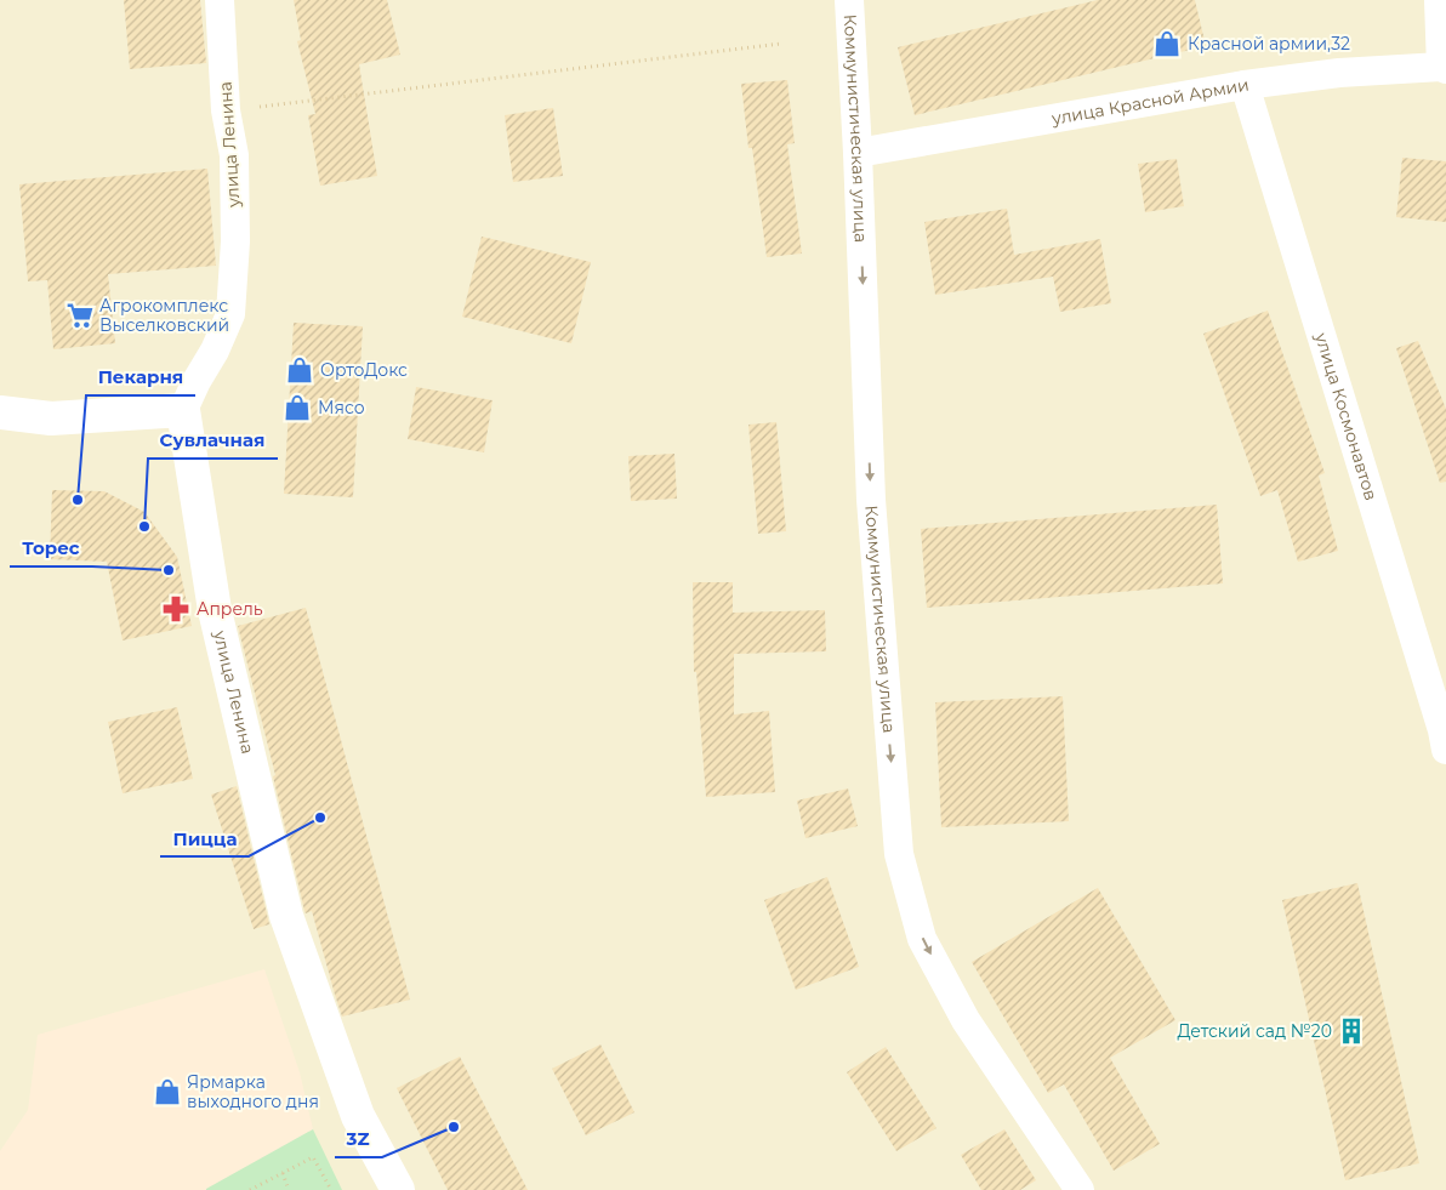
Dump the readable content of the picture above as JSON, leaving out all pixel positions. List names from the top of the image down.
{
  "streets": {
    "main road": ["улица Ленина"],
    "street": ["улица Красной Армии", "Коммунистическая улица", "улица Космонавтов"]
  },
  "crossings": [
    ["улица Красной Армии", "Коммунистическая улица"],
    ["улица Красной Армии", "улица Космонавтов"]
  ],
  "one_way": ["Коммунистическая улица"],
  "places": {
    "shop": [
      "Красной армии,32",
      "ОртоДокс",
      "Мясо",
      "Ярмарка выходного дня"
    ],
    "supermarket": ["Агрокомплекс Выселковский"],
    "other": [
      "Пекарня",
      "Сувлачная",
      "Торес",
      "Пицца",
      "3Z"
    ],
    "pharmacy": ["Апрель"],
    "building": ["Детский сад №20"]
  }
}
